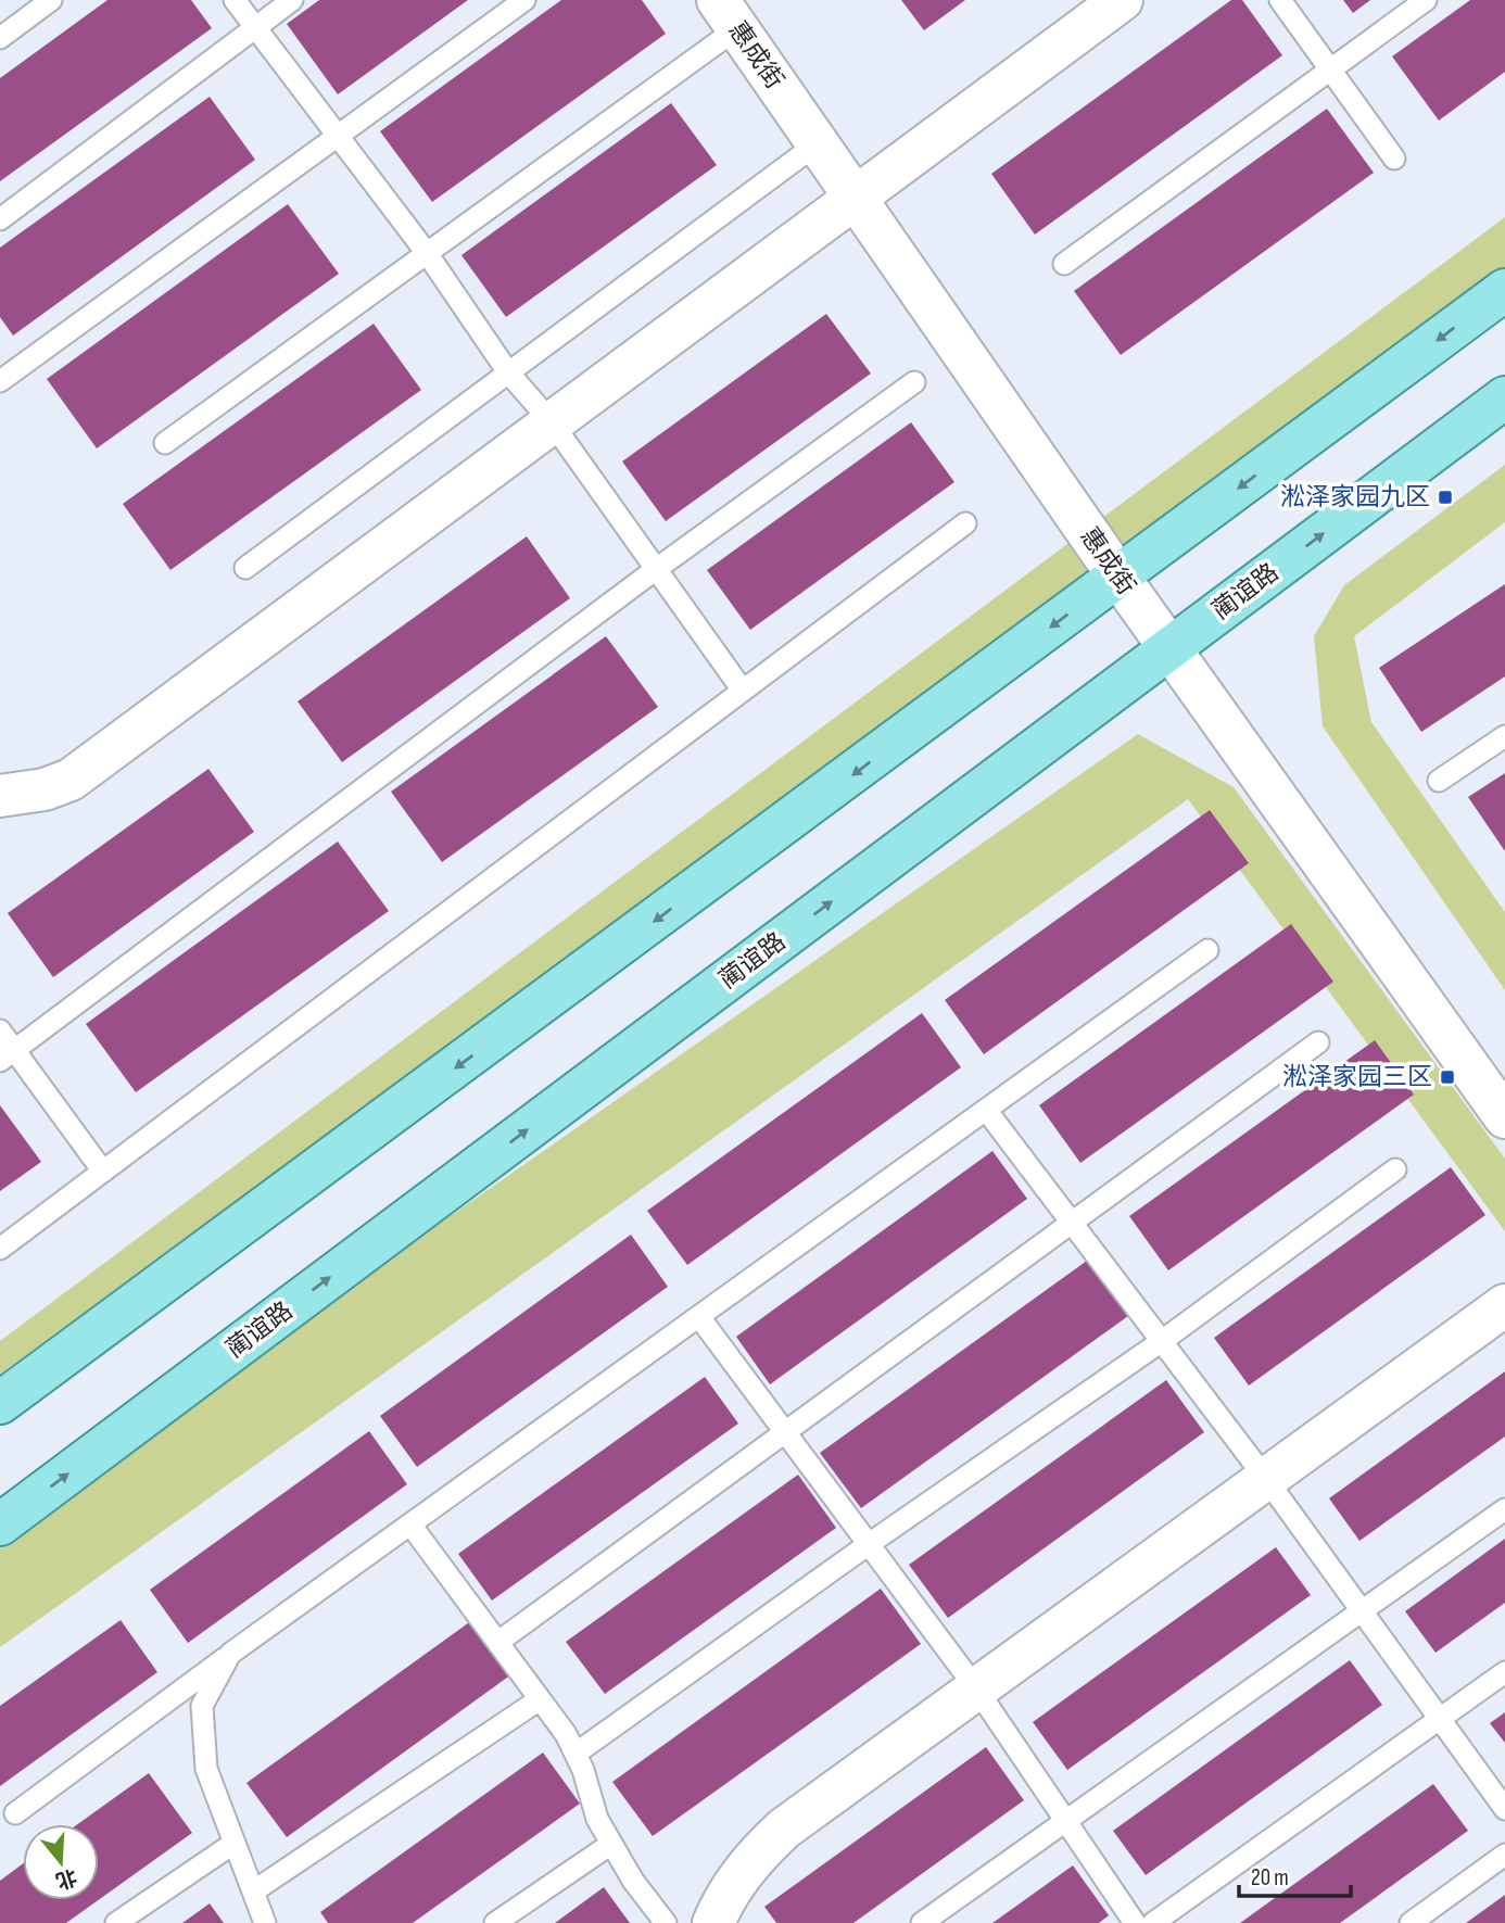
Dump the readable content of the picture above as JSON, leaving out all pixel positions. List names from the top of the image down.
{
  "streets": {
    "main road": ["蔺谊路"],
    "street": ["惠成街"]
  },
  "crossings": [
    ["惠成街", "蔺谊路"]
  ],
  "places": {
    "transit": ["淞泽家园九区", "淞泽家园三区"]
  },
  "scale_bar": "20 m",
  "north": "bottom"
}
